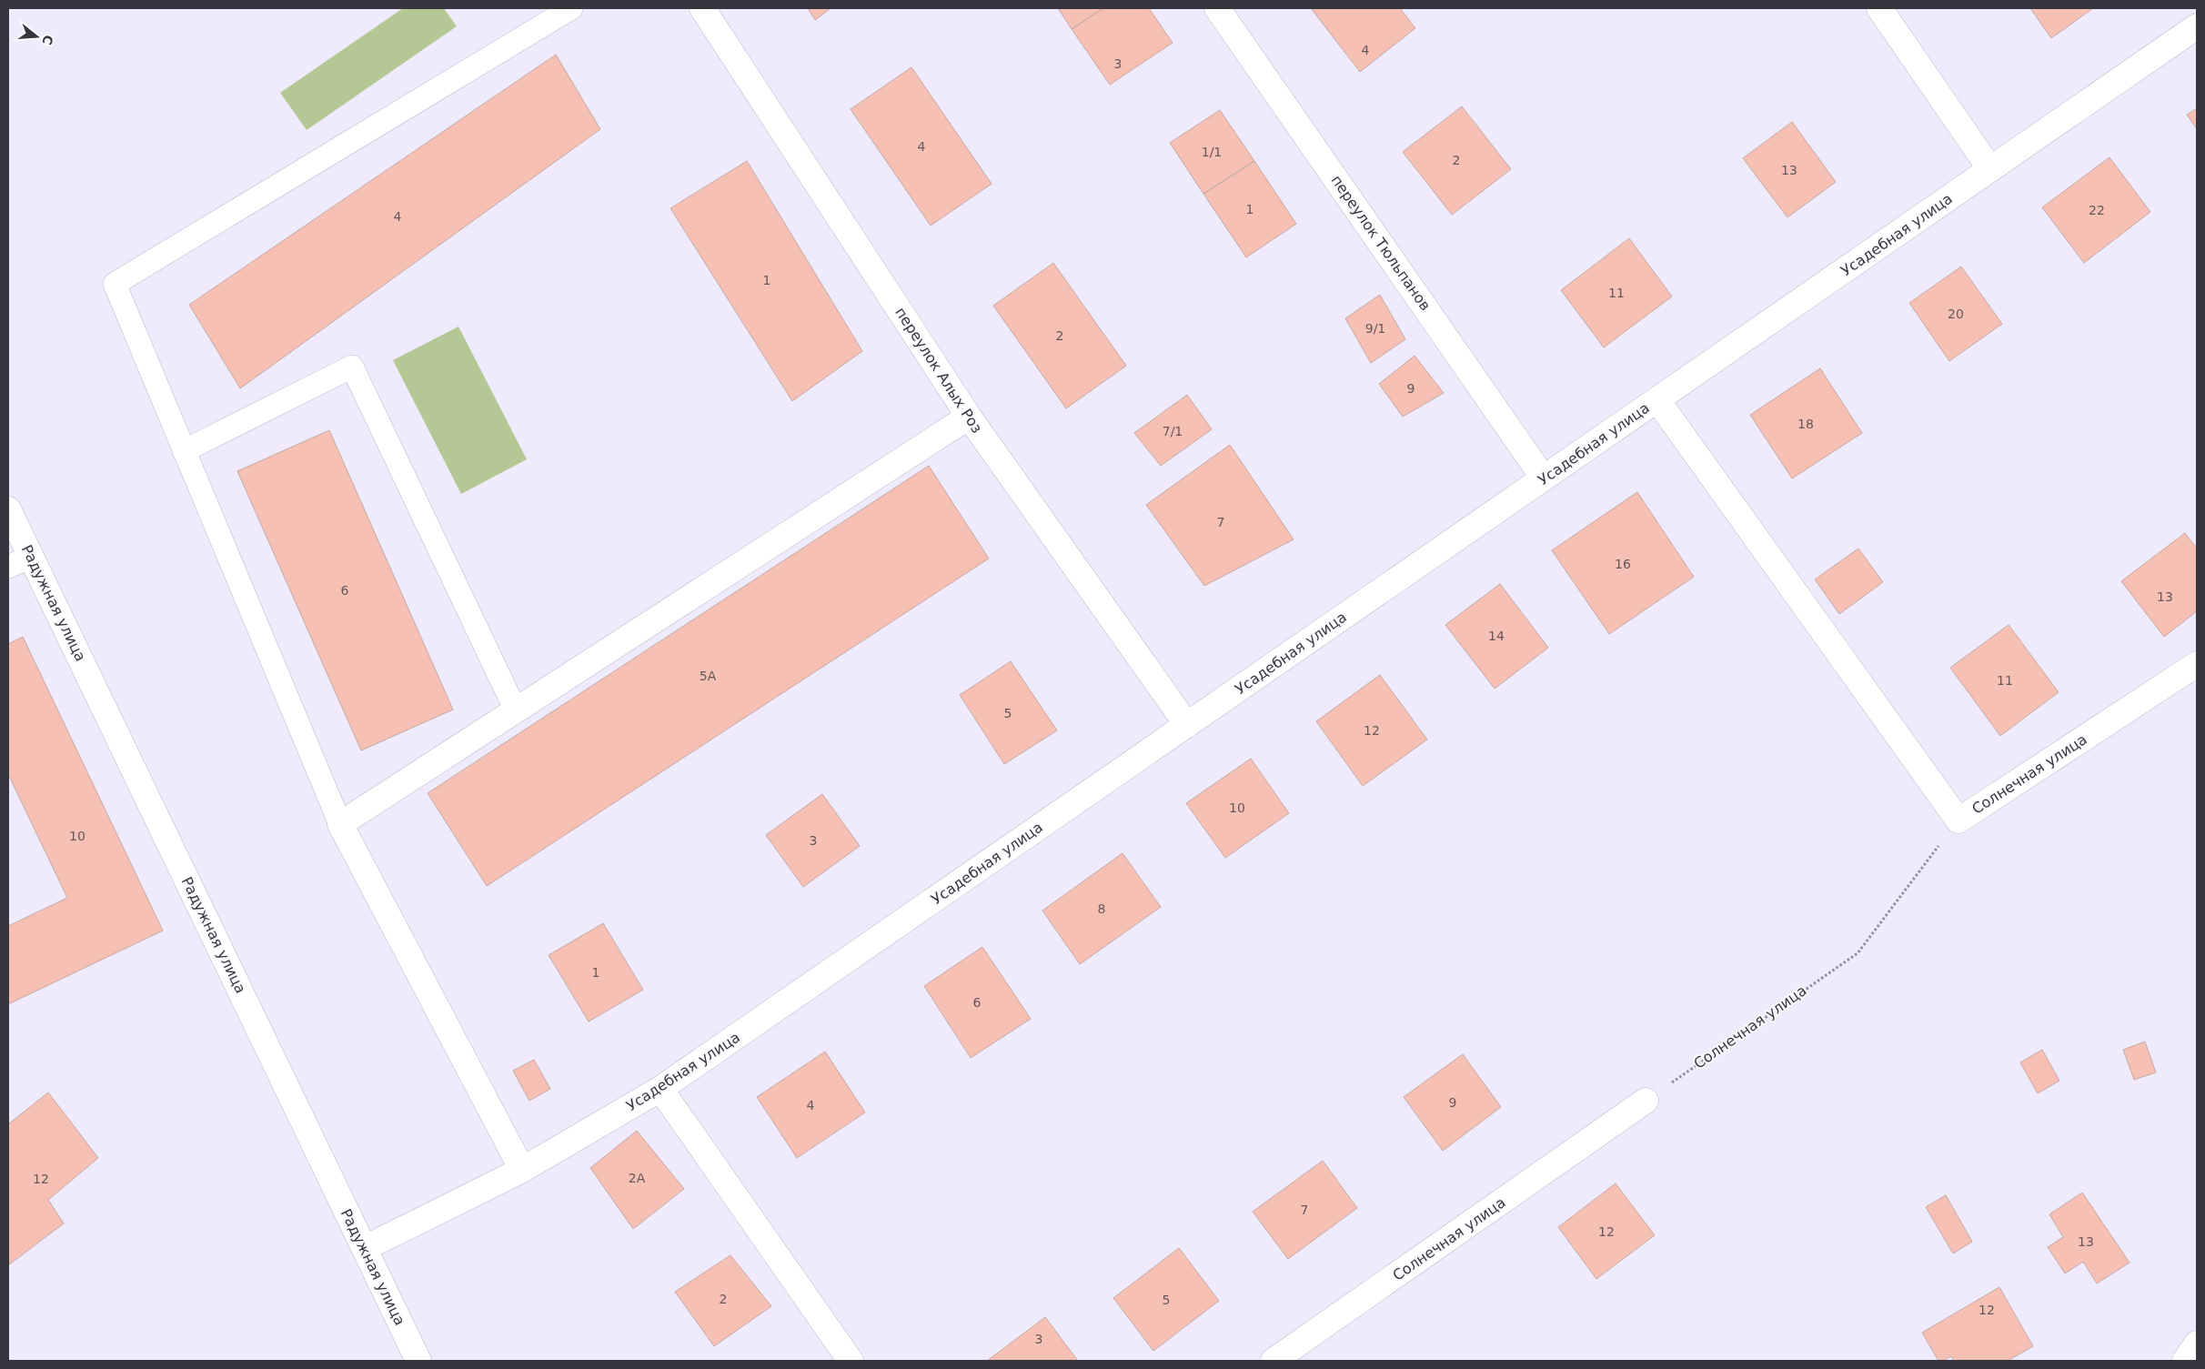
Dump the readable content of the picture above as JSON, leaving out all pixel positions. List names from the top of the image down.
{
  "streets": {
    "street": [
      "Усадебная улица",
      "переулок Тюльпанов",
      "переулок Алых Роз",
      "Радужная улица",
      "Солнечная улица"
    ]
  },
  "crossings": [
    ["Усадебная улица", "переулок Тюльпанов"],
    ["Усадебная улица", "переулок Алых Роз"],
    ["Усадебная улица", "Радужная улица"]
  ],
  "house_numbers": [
    "4",
    "3",
    "4",
    "1/1",
    "2",
    "13",
    "1",
    "22",
    "4",
    "1",
    "11",
    "20",
    "9/1",
    "2",
    "9",
    "18",
    "7/1",
    "7",
    "16",
    "6",
    "13",
    "14",
    "5А",
    "11",
    "5",
    "12",
    "10",
    "10",
    "3",
    "8",
    "1",
    "6",
    "9",
    "4",
    "2А",
    "12",
    "7",
    "12",
    "13",
    "2",
    "5",
    "12",
    "3"
  ],
  "north": "right"
}
